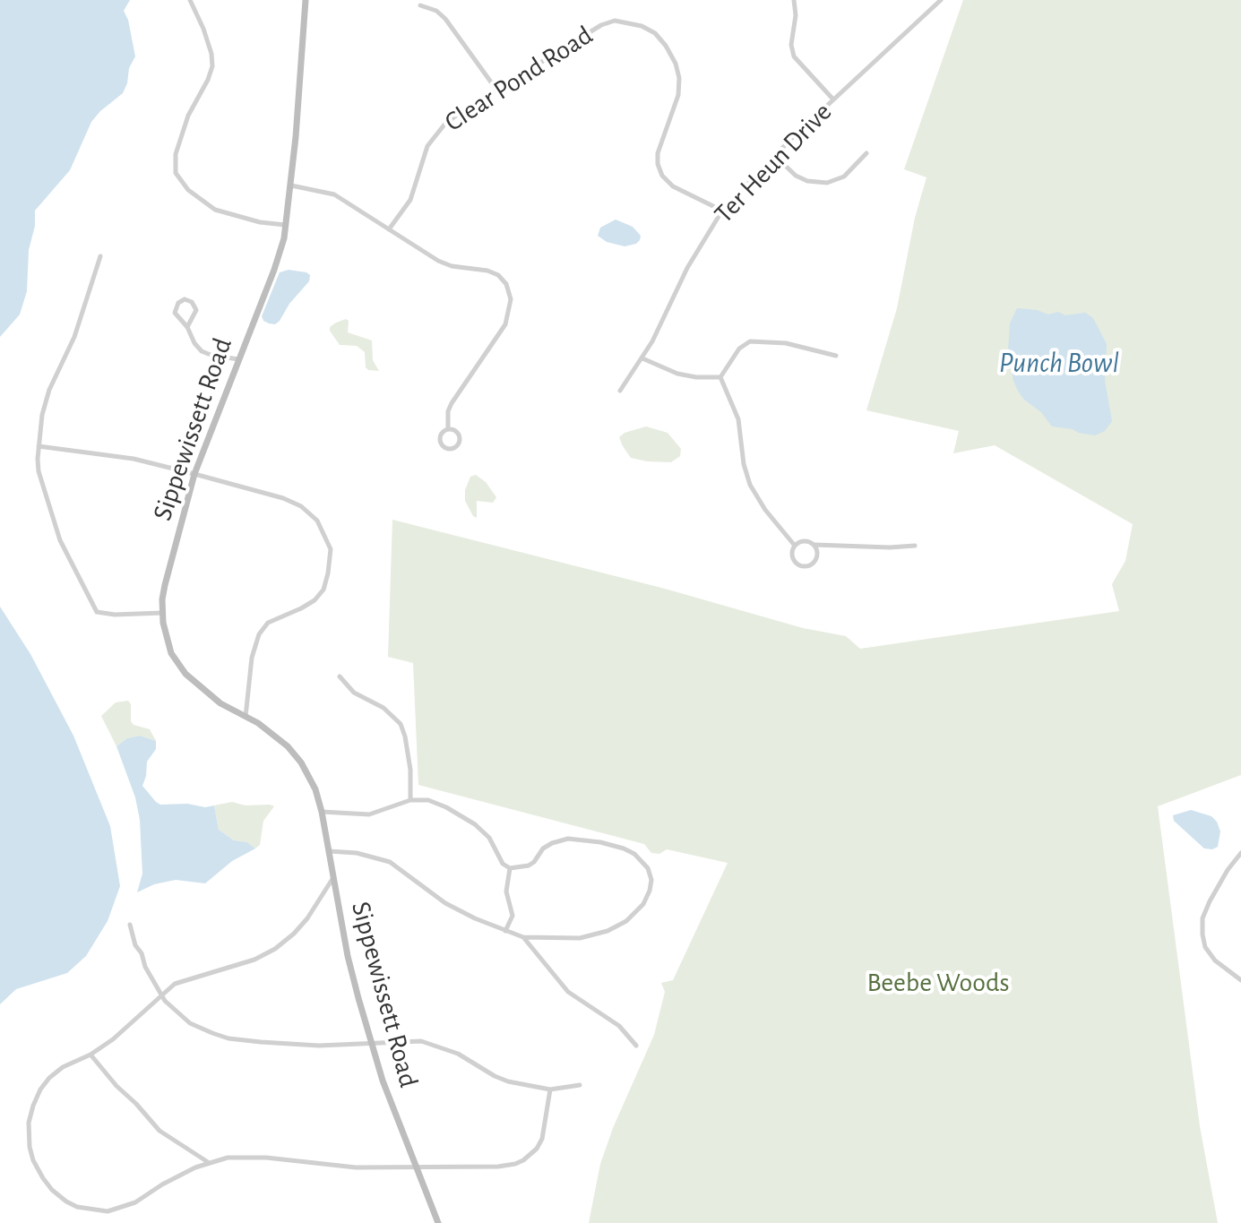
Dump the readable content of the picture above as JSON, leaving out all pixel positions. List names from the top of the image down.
{
  "streets": {
    "main road": ["Sippewissett Road"],
    "street": ["Clear Pond Road", "Ter Heun Drive"]
  },
  "crossings": [
    ["Clear Pond Road", "Ter Heun Drive"]
  ],
  "water": ["Punch Bowl"],
  "parks": ["Beebe Woods"]
}
